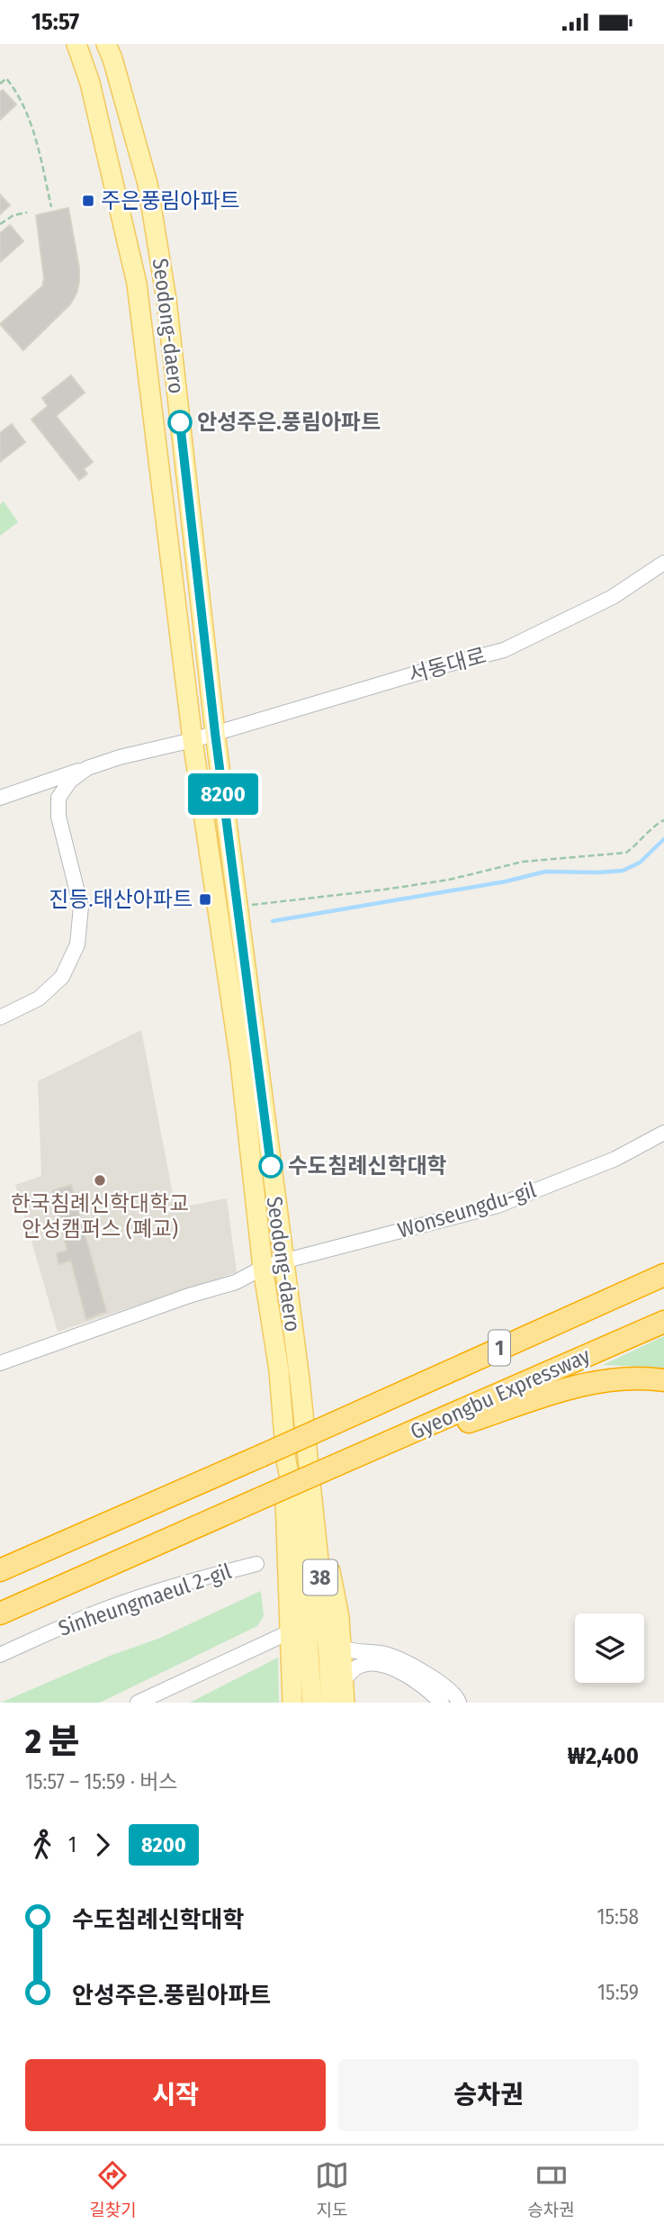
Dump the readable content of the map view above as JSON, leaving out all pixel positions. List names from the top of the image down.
{
  "streets": {
    "highway": ["1", "Gyeongbu Expressway"],
    "main road": ["Seodong-daero", "38"],
    "street": ["서동대로", "Wonseungdu-gil", "Sinheungmaeul 2-gil"]
  },
  "crossings": [
    ["Seodong-daero", "서동대로"],
    ["Seodong-daero", "Wonseungdu-gil"],
    ["1", "Gyeongbu Expressway"]
  ],
  "places": {
    "transit": ["주은풍림아파트", "진등.태산아파트"],
    "other": ["안성주은.풍림아파트", "수도침례신학대학", "한국침례신학대학교 안성캠퍼스 (폐교)"]
  },
  "lines": ["bus line 8200"],
  "page": {
    "status": "15:57",
    "on_map": "8200",
    "heading": ["2 분", "15:57 – 15:59 · 버스", "₩2,400"],
    "legs": ["1", "8200"],
    "list": [
      {
        "name": "수도침례신학대학",
        "value": "15:58"
      },
      {
        "name": "안성주은.풍림아파트",
        "value": "15:59"
      }
    ],
    "buttons": ["시작", "승차권"],
    "tabs": ["길찾기", "지도", "승차권"]
  }
}
